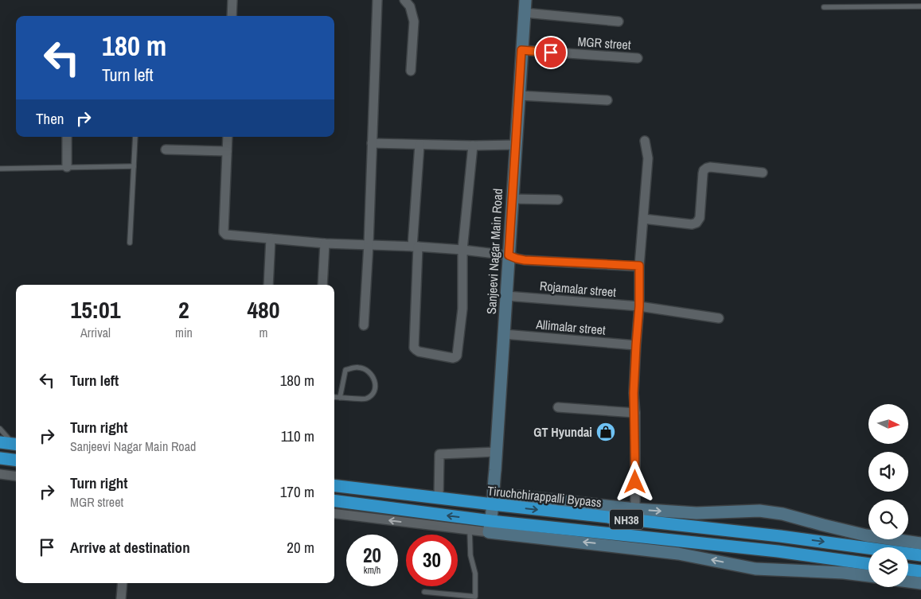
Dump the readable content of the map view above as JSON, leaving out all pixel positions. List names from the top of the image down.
{
  "streets": {
    "highway": ["Tiruchchirappalli Bypass", "NH38"],
    "main road": ["Sanjeevi Nagar Main Road"],
    "street": ["MGR street", "Rojamalar street", "Allimalar street"]
  },
  "crossings": [
    ["MGR street", "Sanjeevi Nagar Main Road"],
    ["Sanjeevi Nagar Main Road", "Rojamalar street"],
    ["Sanjeevi Nagar Main Road", "Allimalar street"],
    ["Sanjeevi Nagar Main Road", "Tiruchchirappalli Bypass"],
    ["Sanjeevi Nagar Main Road", "NH38"]
  ],
  "places": {
    "shop": ["GT Hyundai"]
  },
  "north": "right",
  "page": {
    "turn": ["180 m", "Turn left"],
    "then": "Then",
    "eta": [
      "15:01",
      "Arrival",
      "2",
      "min",
      "480",
      "m"
    ],
    "list": [
      {
        "name": "Turn left",
        "value": "180 m"
      },
      {
        "name": "Turn right",
        "note": "Sanjeevi Nagar Main Road",
        "value": "110 m"
      },
      {
        "name": "Turn right",
        "note": "MGR street",
        "value": "170 m"
      },
      {
        "name": "Arrive at destination",
        "value": "20 m"
      }
    ],
    "speed": "20 km/h",
    "limit": "30"
  }
}
